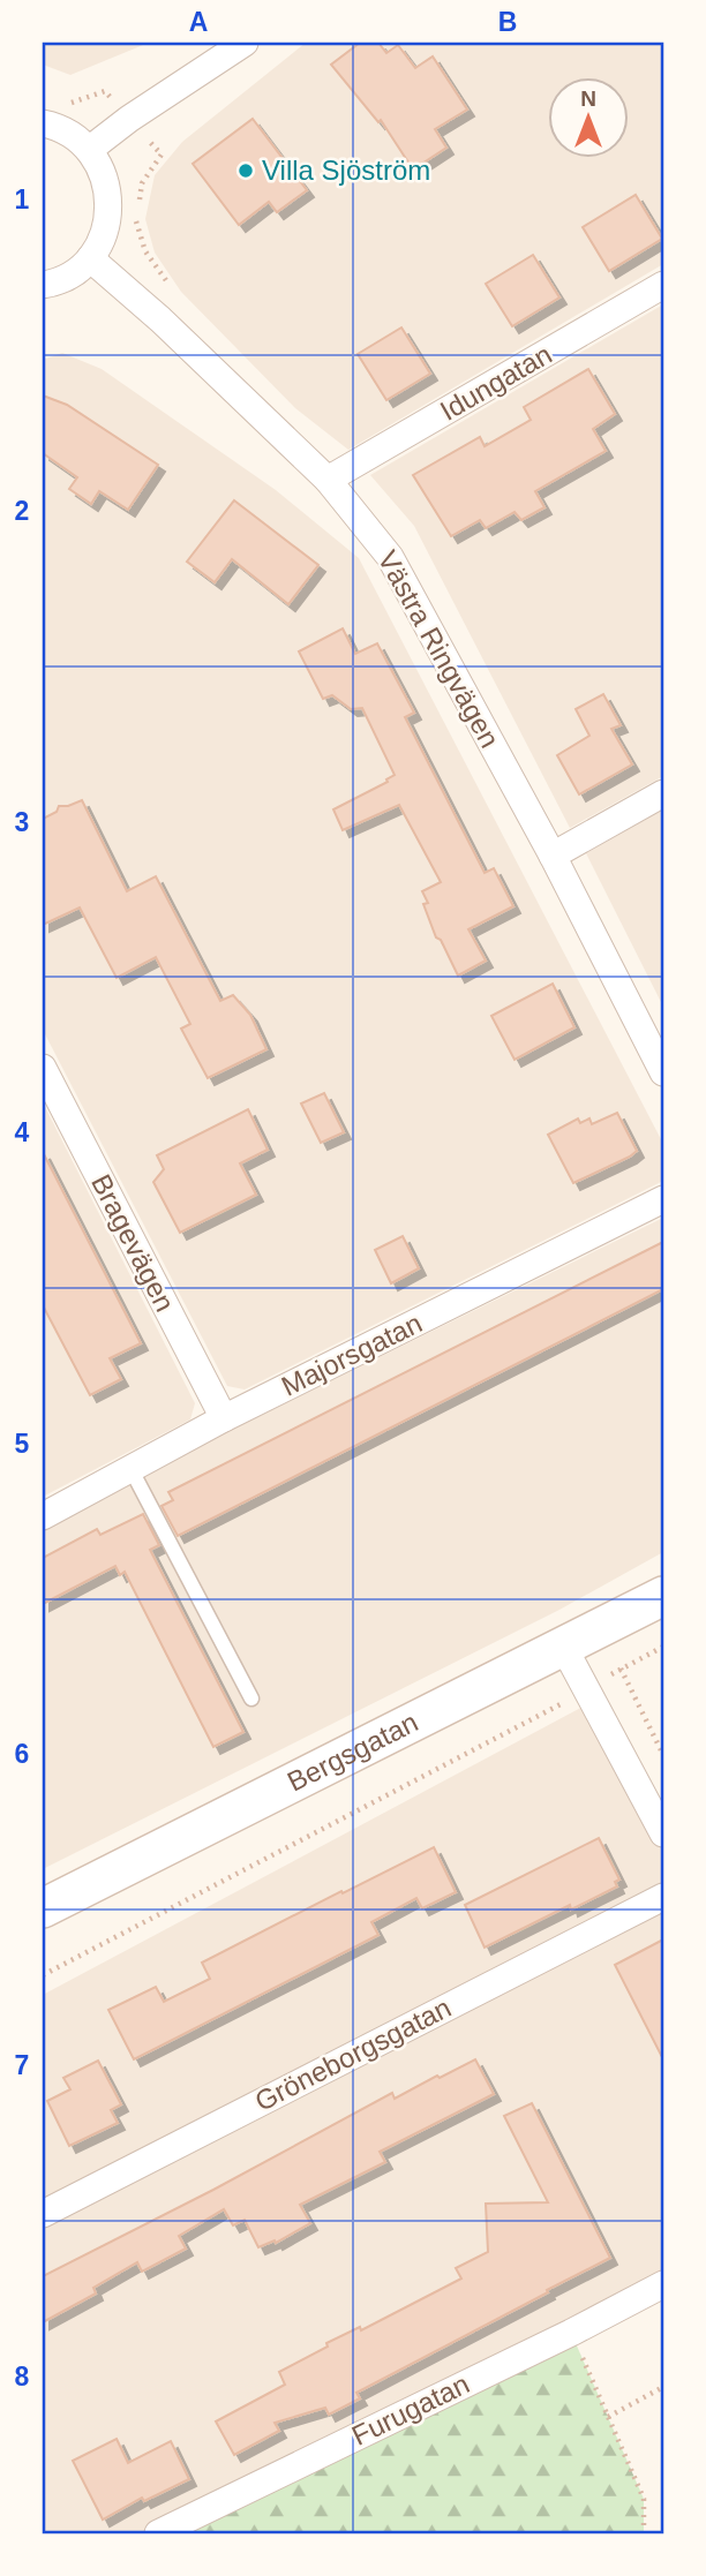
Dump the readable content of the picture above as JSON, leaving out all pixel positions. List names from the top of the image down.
{
  "streets": {
    "street": [
      "Idungatan",
      "Västra Ringvägen",
      "Bragevägen",
      "Majorsgatan",
      "Bergsgatan",
      "Gröneborgsgatan",
      "Furugatan"
    ]
  },
  "crossings": [
    ["Idungatan", "Västra Ringvägen"],
    ["Bragevägen", "Majorsgatan"]
  ],
  "places": ["Villa Sjöström"],
  "north": "top",
  "grid": {
    "columns": ["A", "B"],
    "rows": [
      "1",
      "2",
      "3",
      "4",
      "5",
      "6",
      "7",
      "8"
    ]
  }
}
